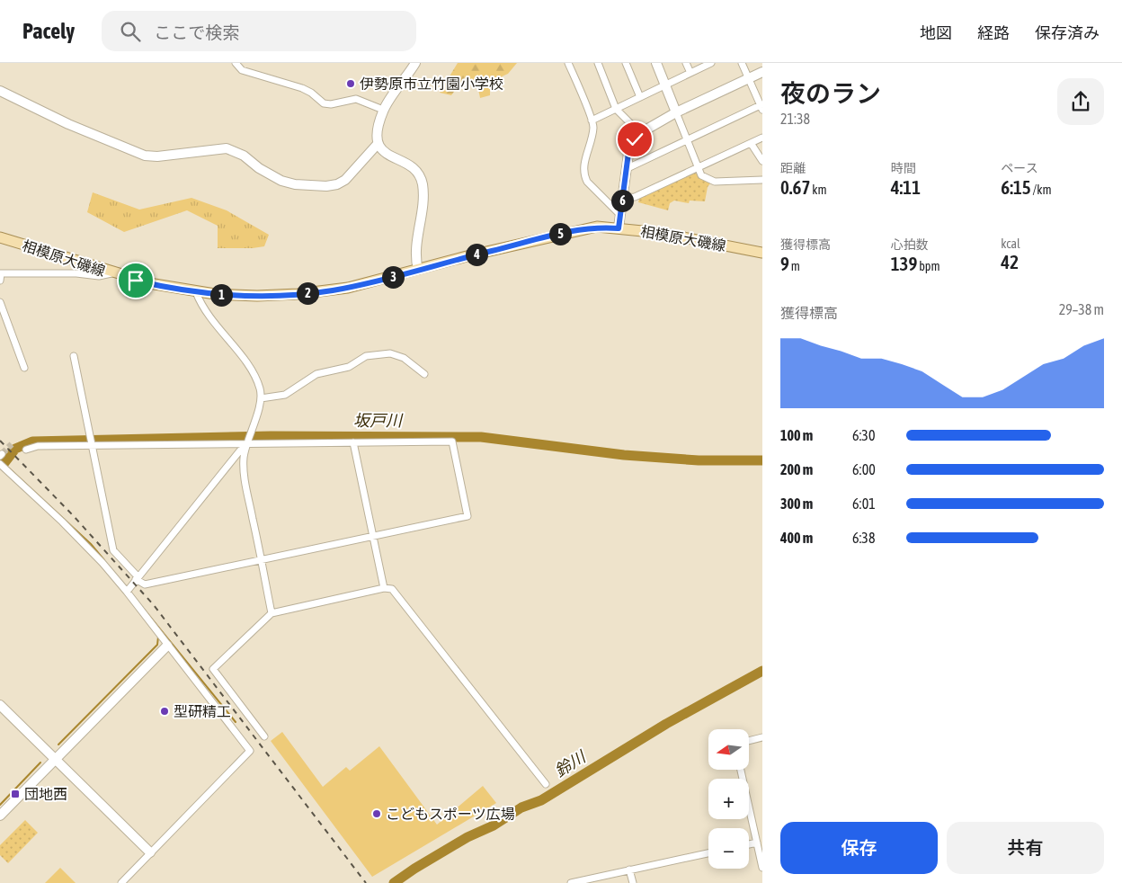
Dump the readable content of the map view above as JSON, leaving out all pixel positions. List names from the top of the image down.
{
  "streets": {
    "main road": ["相模原大磯線"]
  },
  "water": ["坂戸川", "鈴川"],
  "places": {
    "other": ["伊勢原市立竹園小学校", "型研精工", "こどもスポーツ広場"],
    "transit": ["団地西"]
  },
  "north": "left",
  "page": {
    "header": "Pacely",
    "search": "ここで検索",
    "nav": ["地図", "経路", "保存済み"],
    "heading": ["夜のラン", "21:38"],
    "stats": [
      ["距離", "0.67 km"],
      ["時間", "4:11"],
      ["ペース", "6:15 /km"],
      ["獲得標高", "9 m"],
      ["心拍数", "139 bpm"],
      ["kcal", "42"]
    ],
    "pins": [
      "6",
      "5",
      "4",
      "3",
      "2",
      "1"
    ],
    "chart": ["獲得標高", "29–38 m"],
    "list": [
      {
        "name": "100 m",
        "note": "6:30"
      },
      {
        "name": "200 m",
        "note": "6:00"
      },
      {
        "name": "300 m",
        "note": "6:01"
      },
      {
        "name": "400 m",
        "note": "6:38"
      }
    ],
    "map_buttons": ["+", "−"],
    "buttons": ["保存", "共有"]
  }
}
